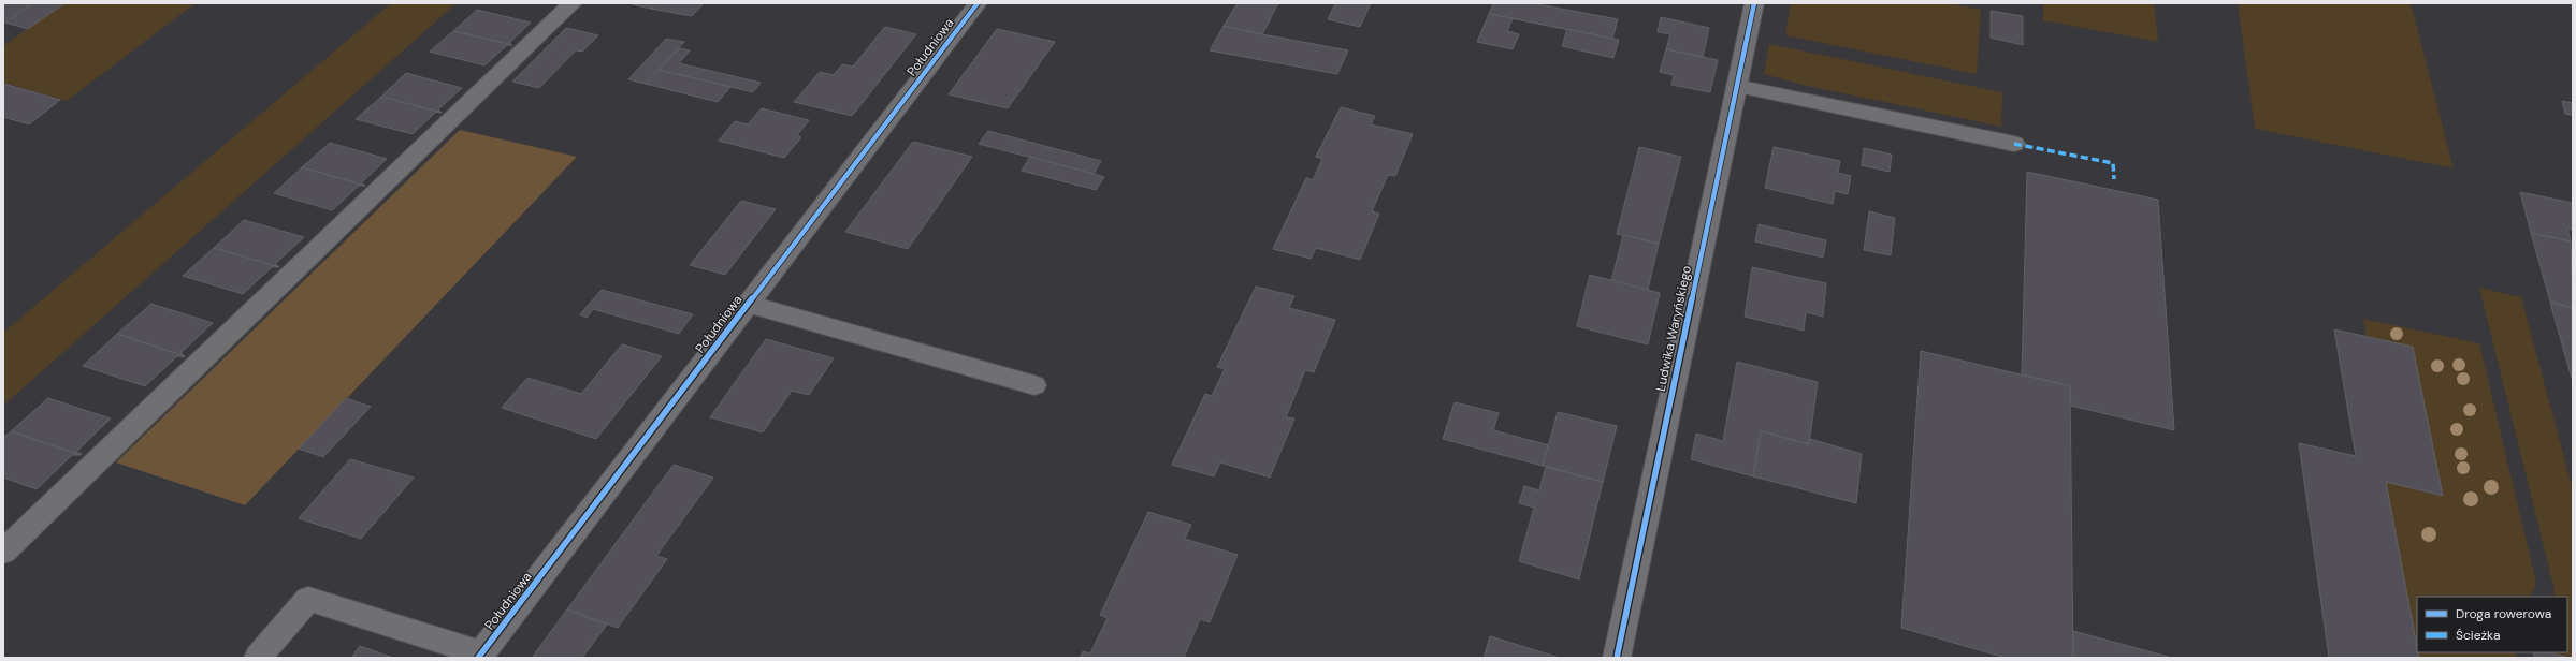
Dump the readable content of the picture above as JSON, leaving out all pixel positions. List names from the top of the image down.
{
  "streets": {
    "street": ["Południowa", "Ludwika Waryńskiego"]
  },
  "legend": ["Droga rowerowa", "Ścieżka"]
}
